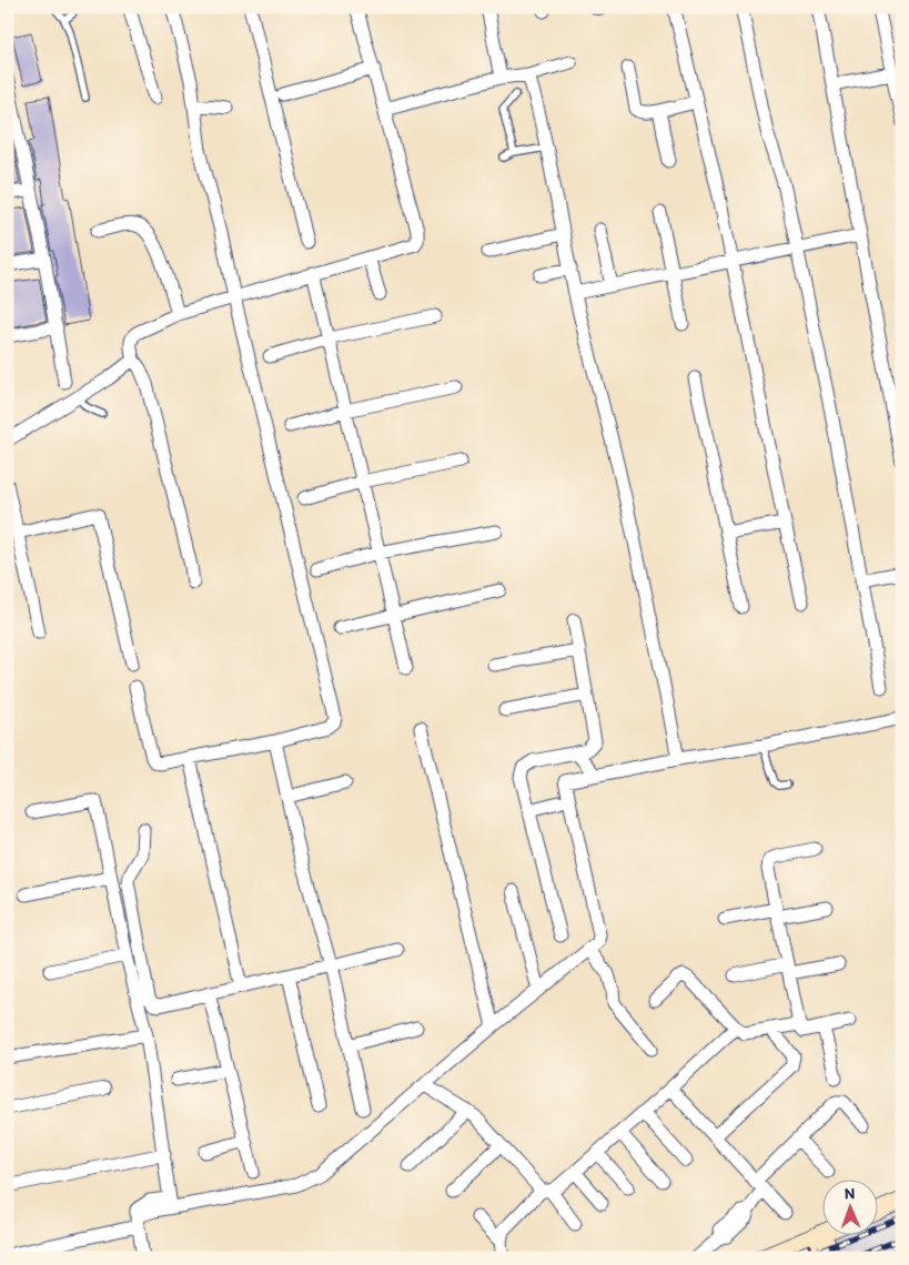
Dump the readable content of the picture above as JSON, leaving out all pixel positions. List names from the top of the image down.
{
  "north": "top"
}
